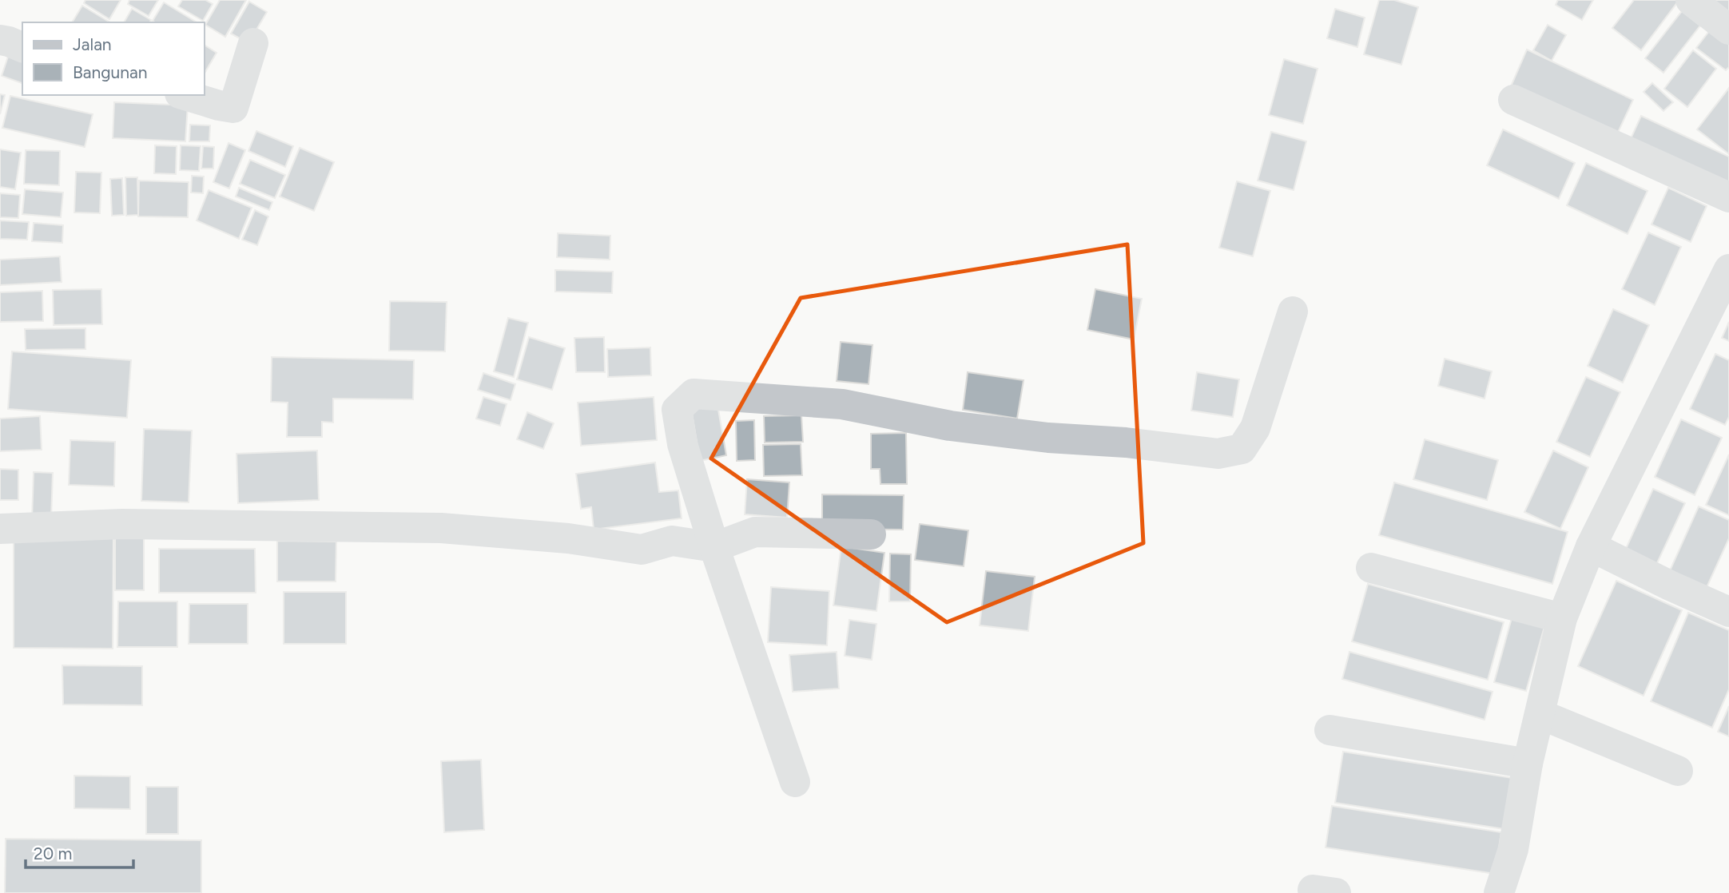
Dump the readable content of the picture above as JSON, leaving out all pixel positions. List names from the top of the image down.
{
  "legend": ["Jalan", "Bangunan"],
  "scale_bar": "20 m"
}
